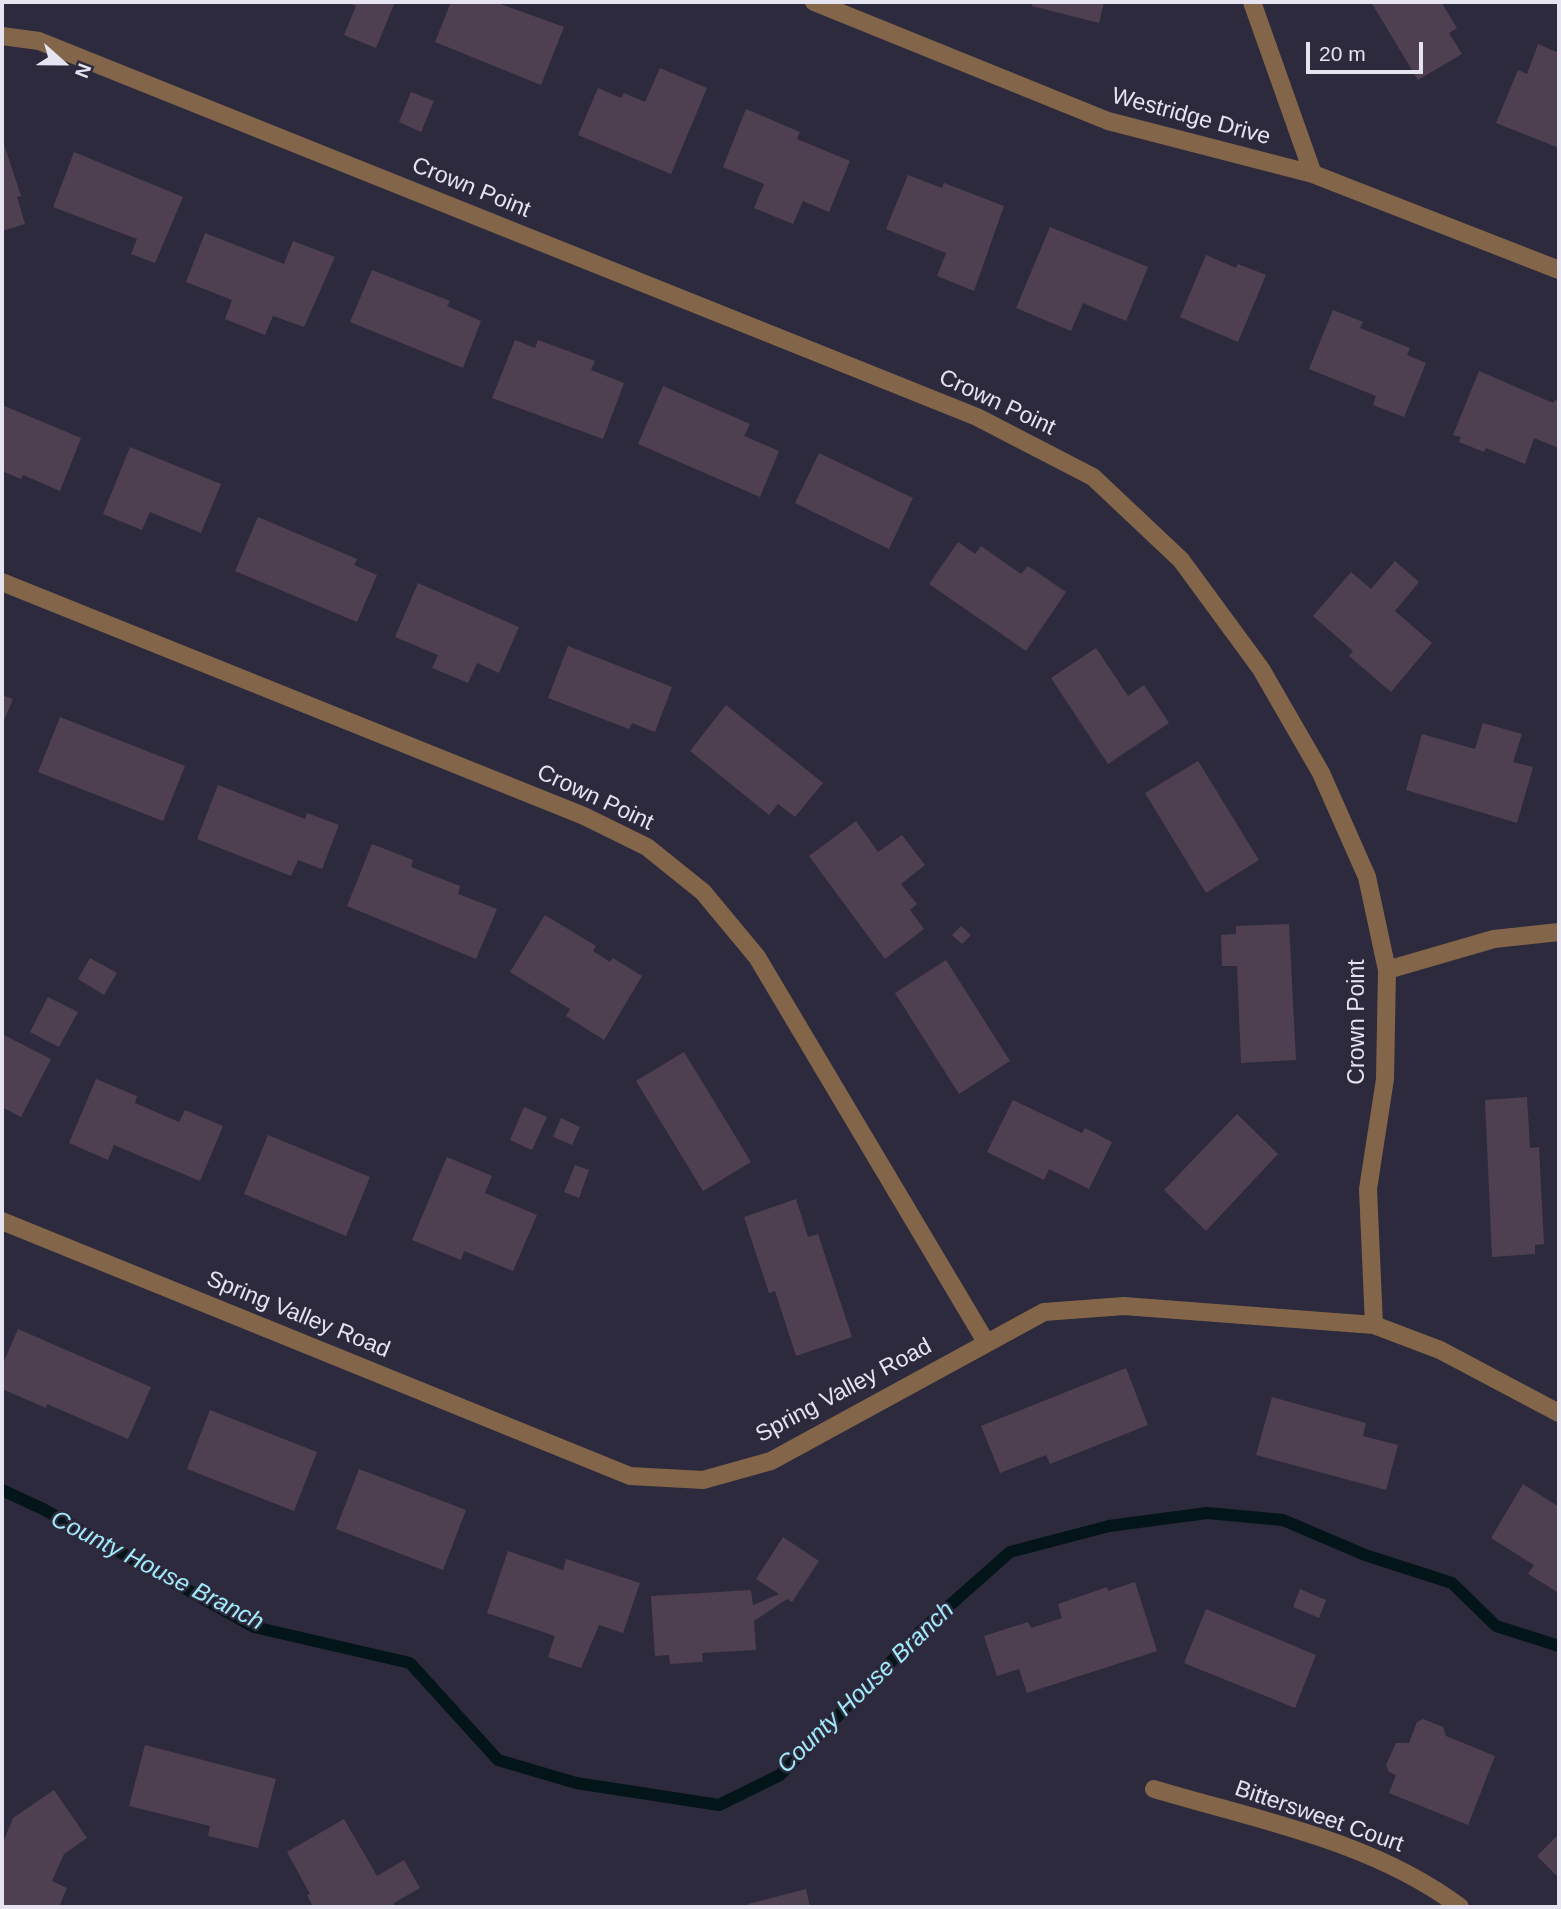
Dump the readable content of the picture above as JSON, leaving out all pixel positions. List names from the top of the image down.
{
  "streets": {
    "street": [
      "Westridge Drive",
      "Crown Point",
      "Spring Valley Road",
      "Bittersweet Court"
    ]
  },
  "crossings": [
    ["Crown Point", "Spring Valley Road"]
  ],
  "water": ["County House Branch"],
  "scale_bar": "20 m",
  "north": "right"
}
